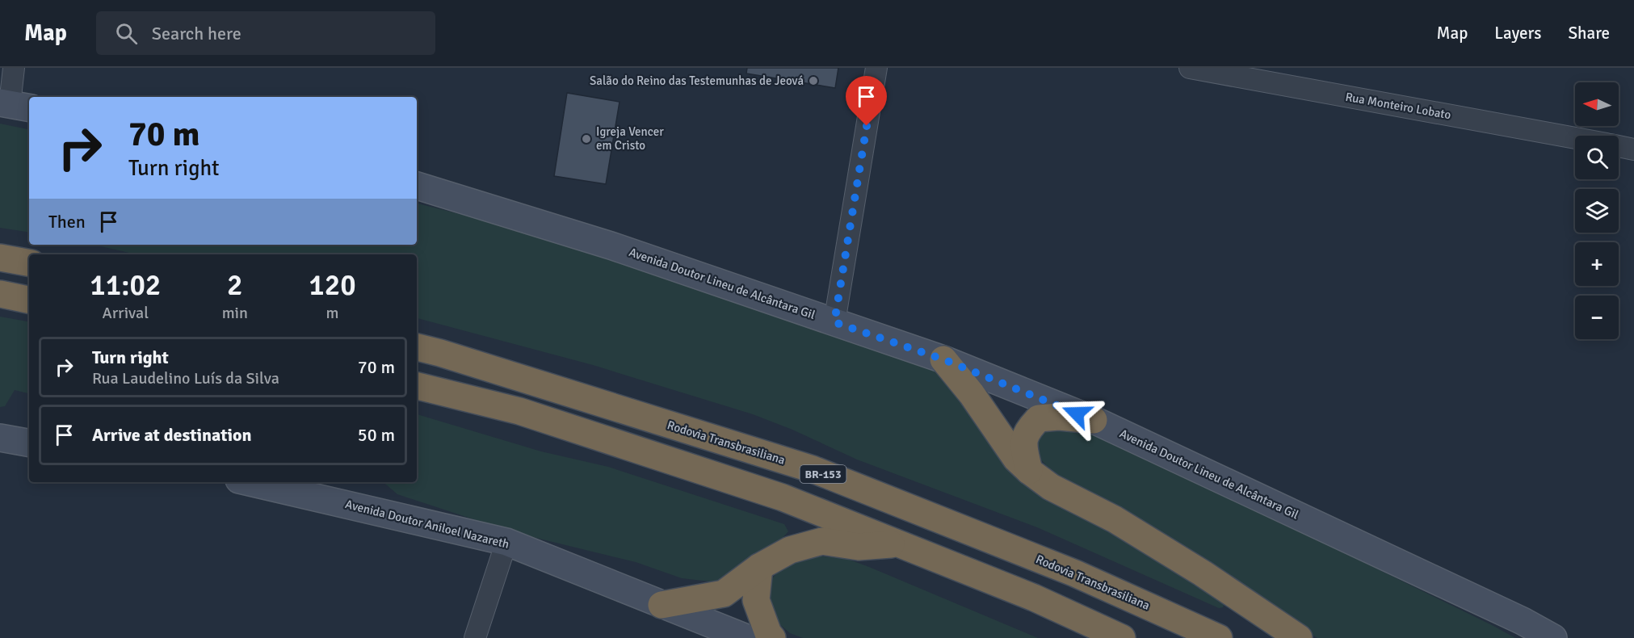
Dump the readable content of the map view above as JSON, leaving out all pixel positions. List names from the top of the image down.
{
  "streets": {
    "highway": ["Rodovia Transbrasiliana", "BR-153"],
    "main road": ["Avenida Doutor Lineu de Alcântara Gil", "Avenida Doutor Aniloel Nazareth"],
    "street": ["Rua Monteiro Lobato"]
  },
  "places": ["Salão do Reino das Testemunhas de Jeová", "Igreja Vencer em Cristo"],
  "north": "left",
  "page": {
    "header": "Map",
    "search": "Search here",
    "nav": ["Map", "Layers", "Share"],
    "map_buttons": ["+", "−"],
    "turn": ["70 m", "Turn right"],
    "then": "Then",
    "eta": [
      "11:02",
      "Arrival",
      "2",
      "min",
      "120",
      "m"
    ],
    "list": [
      {
        "name": "Turn right",
        "note": "Rua Laudelino Luís da Silva",
        "value": "70 m"
      },
      {
        "name": "Arrive at destination",
        "value": "50 m"
      }
    ]
  }
}
